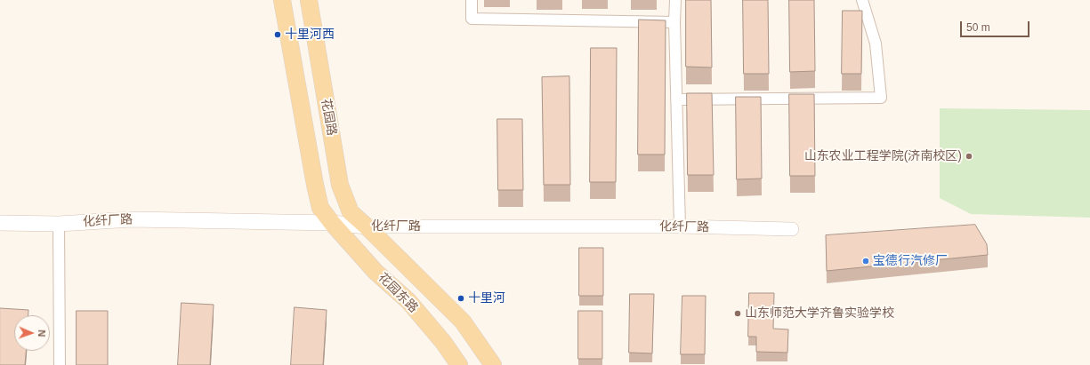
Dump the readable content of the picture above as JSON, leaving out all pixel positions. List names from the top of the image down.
{
  "streets": {
    "main road": ["花园路", "化纤厂路", "花园东路"]
  },
  "crossings": [
    ["花园路", "化纤厂路"],
    ["花园路", "花园东路"],
    ["化纤厂路", "花园东路"]
  ],
  "places": [
    "十里河西",
    "山东农业工程学院(济南校区)",
    "宝德行汽修厂",
    "十里河",
    "山东师范大学齐鲁实验学校"
  ],
  "scale_bar": "50 m",
  "north": "right"
}
